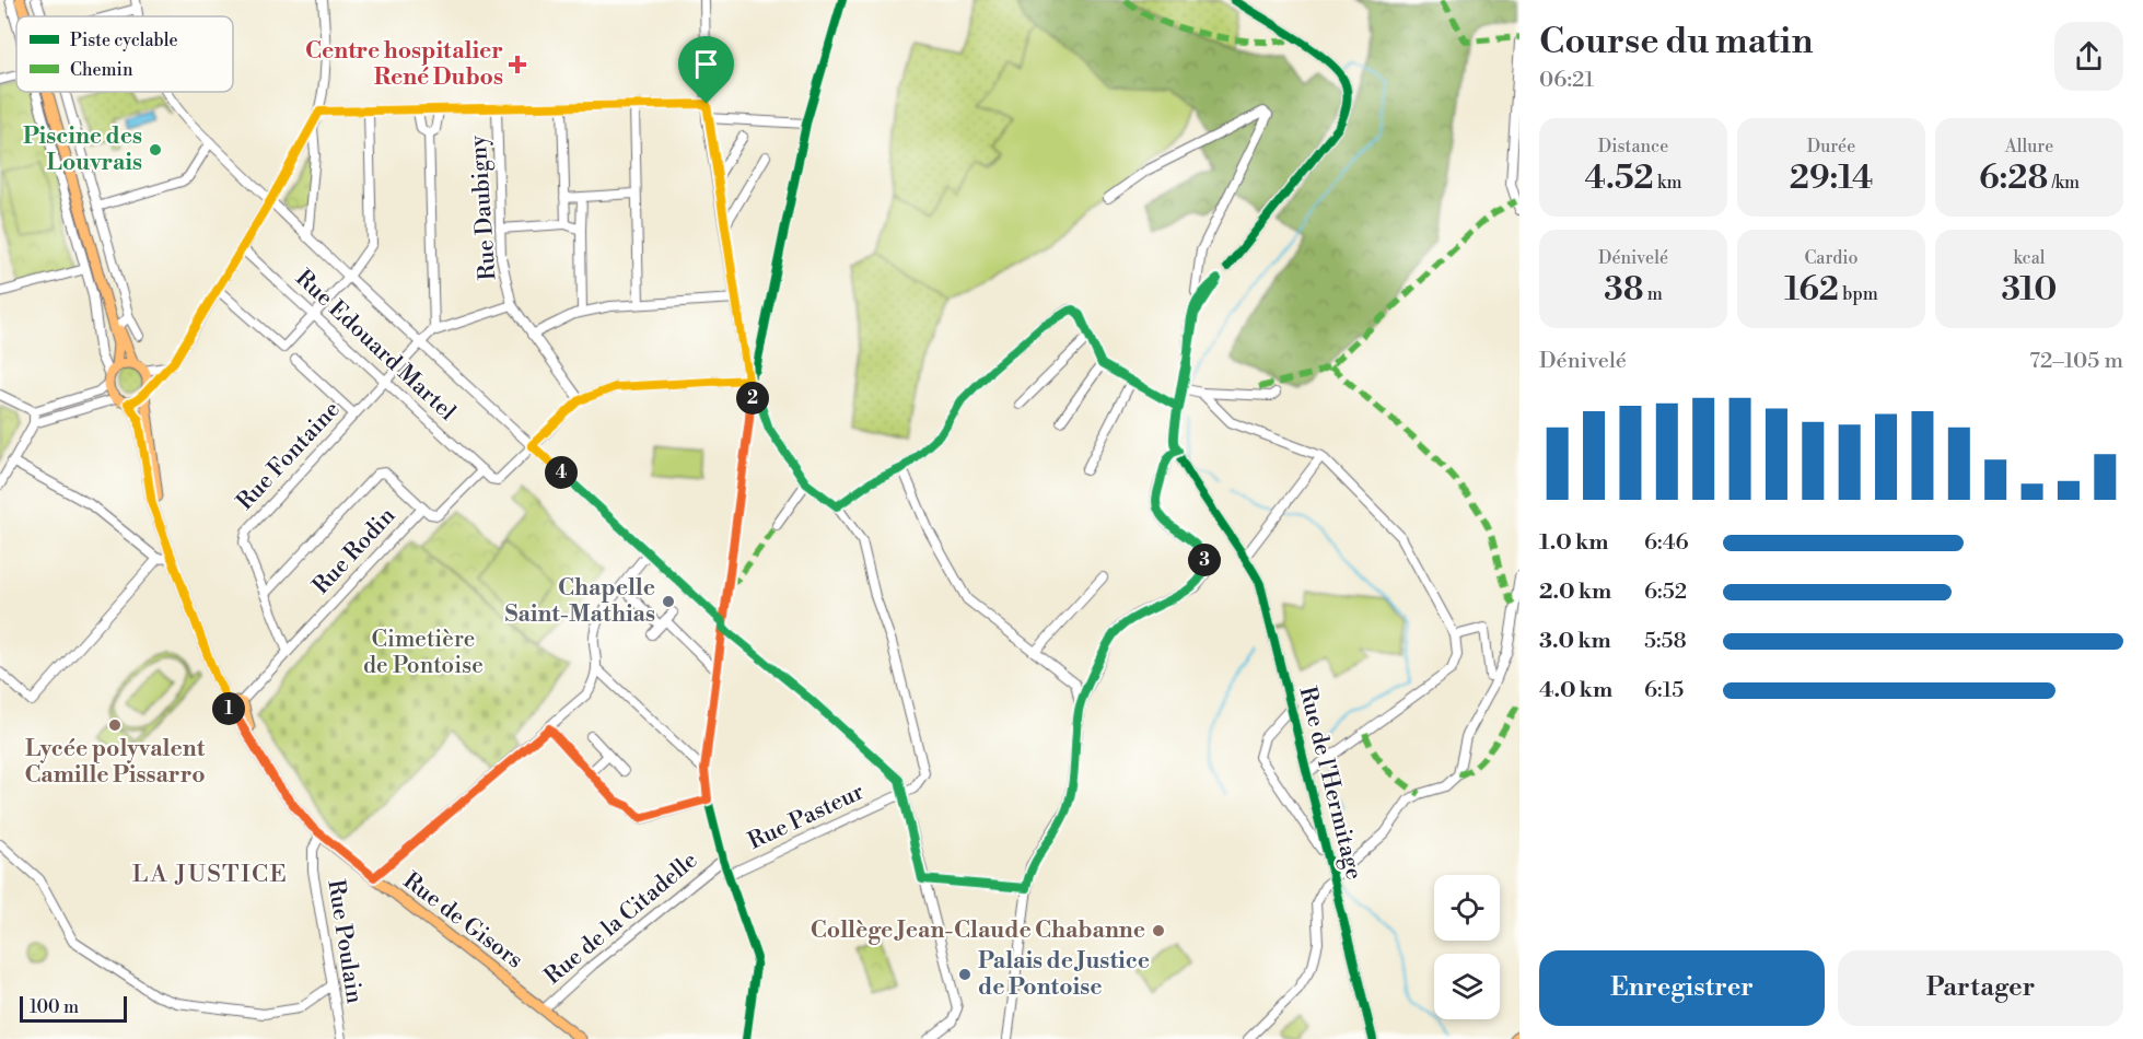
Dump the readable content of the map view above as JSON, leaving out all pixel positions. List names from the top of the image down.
{
  "streets": {
    "main road": ["Rue de l'Hermitage", "Rue de Gisors"],
    "street": [
      "Rue Daubigny",
      "Rue Edouard Martel",
      "Rue Fontaine",
      "Rue Rodin",
      "Rue Pasteur",
      "Rue de la Citadelle",
      "Rue Poulain"
    ]
  },
  "crossings": [
    ["Rue Edouard Martel", "Rue Fontaine"],
    ["Rue Edouard Martel", "Rue Rodin"],
    ["Rue Fontaine", "Rue Rodin"],
    ["Rue Rodin", "Rue de Gisors"],
    ["Rue de la Citadelle", "Rue de Gisors"],
    ["Rue de Gisors", "Rue Poulain"]
  ],
  "districts": ["LA JUSTICE"],
  "parks": ["Cimetière de Pontoise"],
  "places": {
    "health": ["Centre hospitalier René Dubos"],
    "other": [
      "Piscine des Louvrais",
      "Chapelle Saint-Mathias",
      "Lycée polyvalent Camille Pissarro",
      "Collège Jean-Claude Chabanne",
      "Palais de Justice de Pontoise"
    ]
  },
  "legend": ["Piste cyclable", "Chemin"],
  "scale_bar": "100 m",
  "page": {
    "heading": ["Course du matin", "06:21"],
    "stats": [
      ["Distance", "4.52 km"],
      ["Durée", "29:14"],
      ["Allure", "6:28 /km"],
      ["Dénivelé", "38 m"],
      ["Cardio", "162 bpm"],
      ["kcal", "310"]
    ],
    "chart": ["Dénivelé", "72–105 m"],
    "pins": [
      "2",
      "4",
      "3",
      "1"
    ],
    "list": [
      {
        "name": "1.0 km",
        "note": "6:46"
      },
      {
        "name": "2.0 km",
        "note": "6:52"
      },
      {
        "name": "3.0 km",
        "note": "5:58"
      },
      {
        "name": "4.0 km",
        "note": "6:15"
      }
    ],
    "buttons": ["Enregistrer", "Partager"],
    "scale": "100 m"
  }
}
